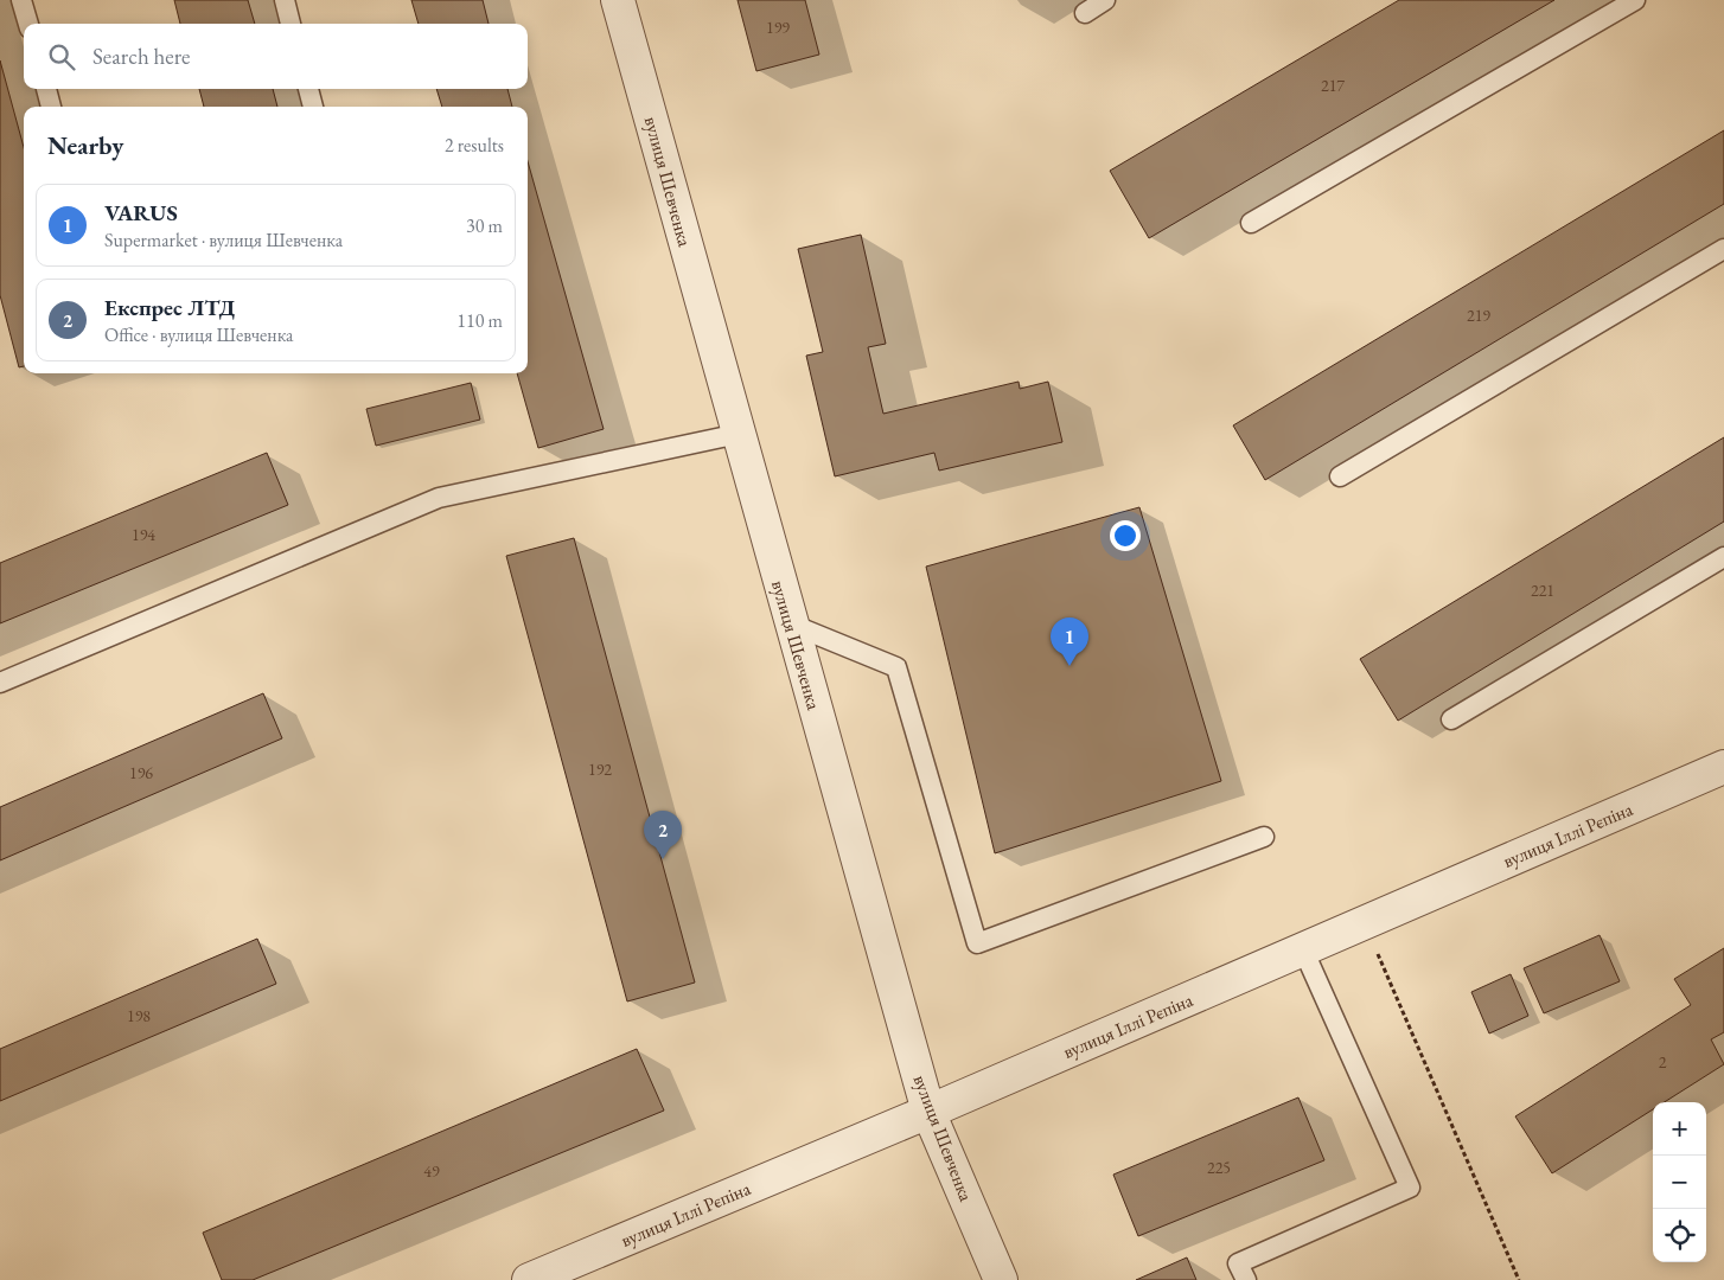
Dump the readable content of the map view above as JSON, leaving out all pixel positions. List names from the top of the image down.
{
  "streets": {
    "street": ["вулиця Шевченка", "вулиця Іллі Рєпіна"]
  },
  "crossings": [
    ["вулиця Шевченка", "вулиця Іллі Рєпіна"]
  ],
  "house_numbers": [
    "199",
    "217",
    "219",
    "194",
    "221",
    "192",
    "196",
    "198",
    "2",
    "225",
    "49"
  ],
  "page": {
    "search": "Search here",
    "heading": ["Nearby", "2 results"],
    "list": [
      {
        "mark": "1",
        "name": "VARUS",
        "note": "Supermarket · вулиця Шевченка",
        "value": "30 m"
      },
      {
        "mark": "2",
        "name": "Експрес ЛТД",
        "note": "Office · вулиця Шевченка",
        "value": "110 m"
      }
    ],
    "pins": ["1", "2"],
    "map_buttons": ["+", "−"]
  }
}
